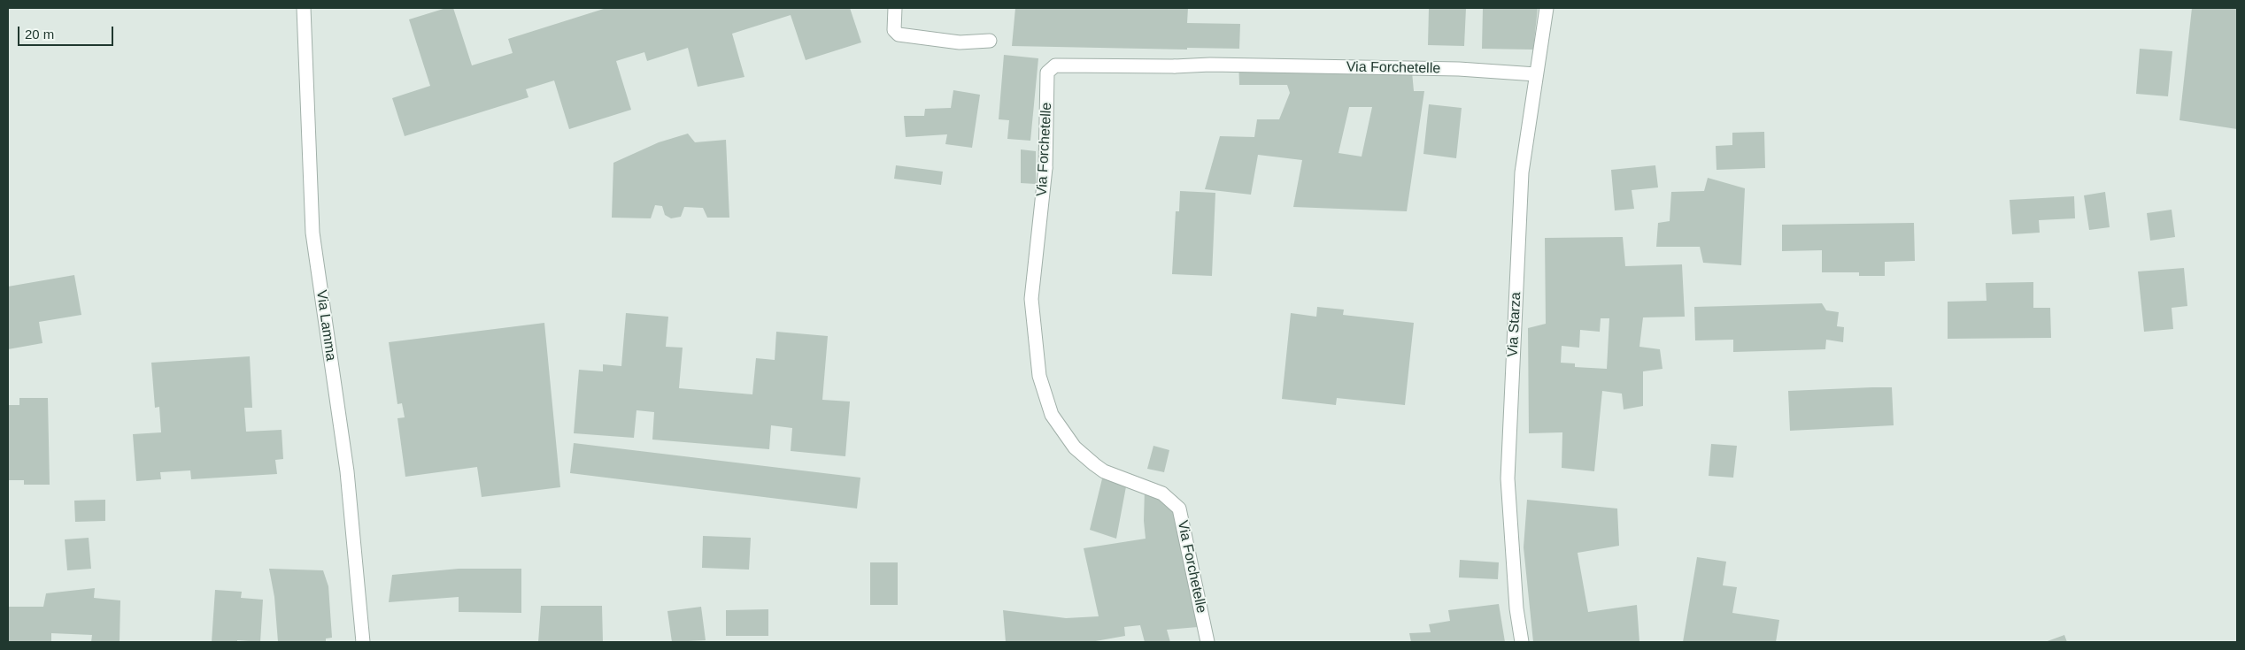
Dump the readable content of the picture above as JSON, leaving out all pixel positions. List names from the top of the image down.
{
  "streets": {
    "street": ["Via Forchetelle", "Via Starza", "Via Lamma"]
  },
  "crossings": [
    ["Via Forchetelle", "Via Starza"]
  ],
  "scale_bar": "20 m"
}
